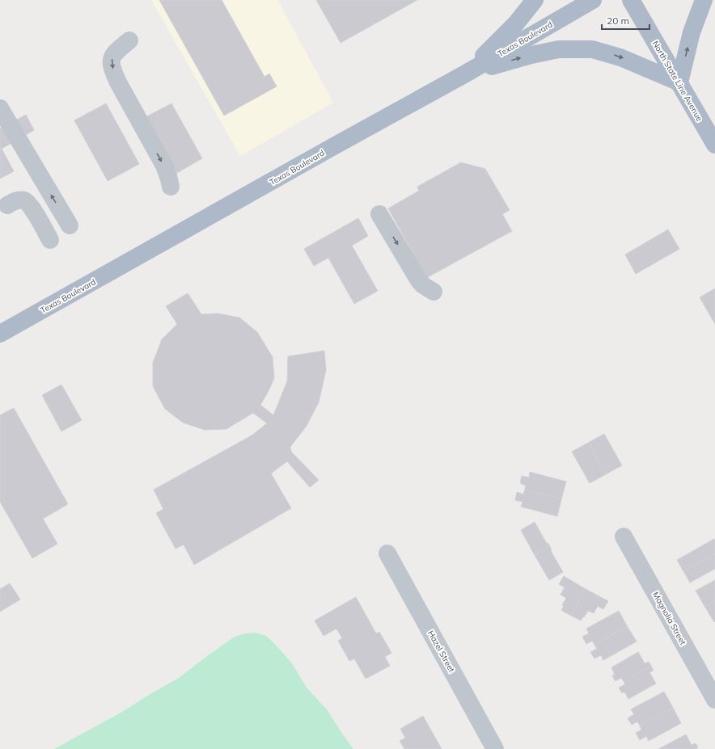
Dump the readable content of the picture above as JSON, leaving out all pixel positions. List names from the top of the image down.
{
  "streets": {
    "main road": ["Texas Boulevard", "North State Line Avenue"],
    "street": ["Magnolia Street", "Hazel Street"]
  },
  "scale_bar": "20 m"
}
